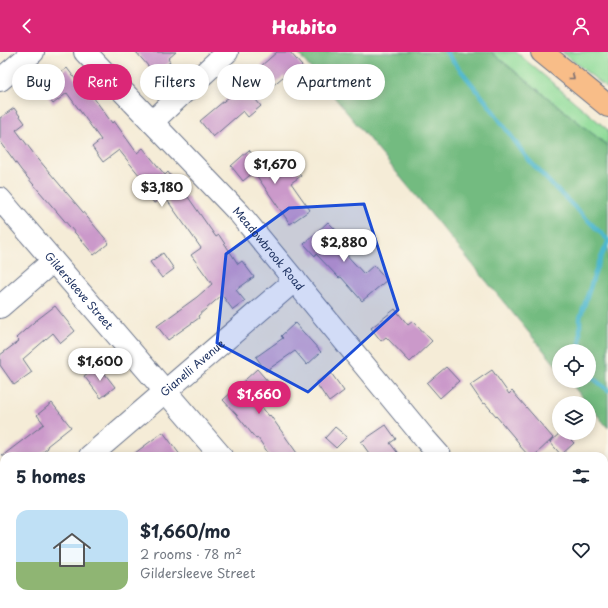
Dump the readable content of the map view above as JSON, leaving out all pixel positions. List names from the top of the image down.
{
  "streets": {
    "street": ["Meadowbrook Road", "Gildersleeve Street", "Gianelli Avenue"]
  },
  "crossings": [
    ["Meadowbrook Road", "Gianelli Avenue"],
    ["Gildersleeve Street", "Gianelli Avenue"]
  ],
  "page": {
    "header": "Habito",
    "chip": [
      "Buy",
      "Rent",
      "Filters",
      "New",
      "Apartment"
    ],
    "price": [
      "$1,670",
      "$3,180",
      "$2,880",
      "$1,600",
      "$1,660"
    ],
    "heading": "5 homes",
    "list": [
      {
        "name": "$1,660/mo",
        "note": "2 rooms · 78 m² · Gildersleeve Street"
      }
    ]
  }
}
